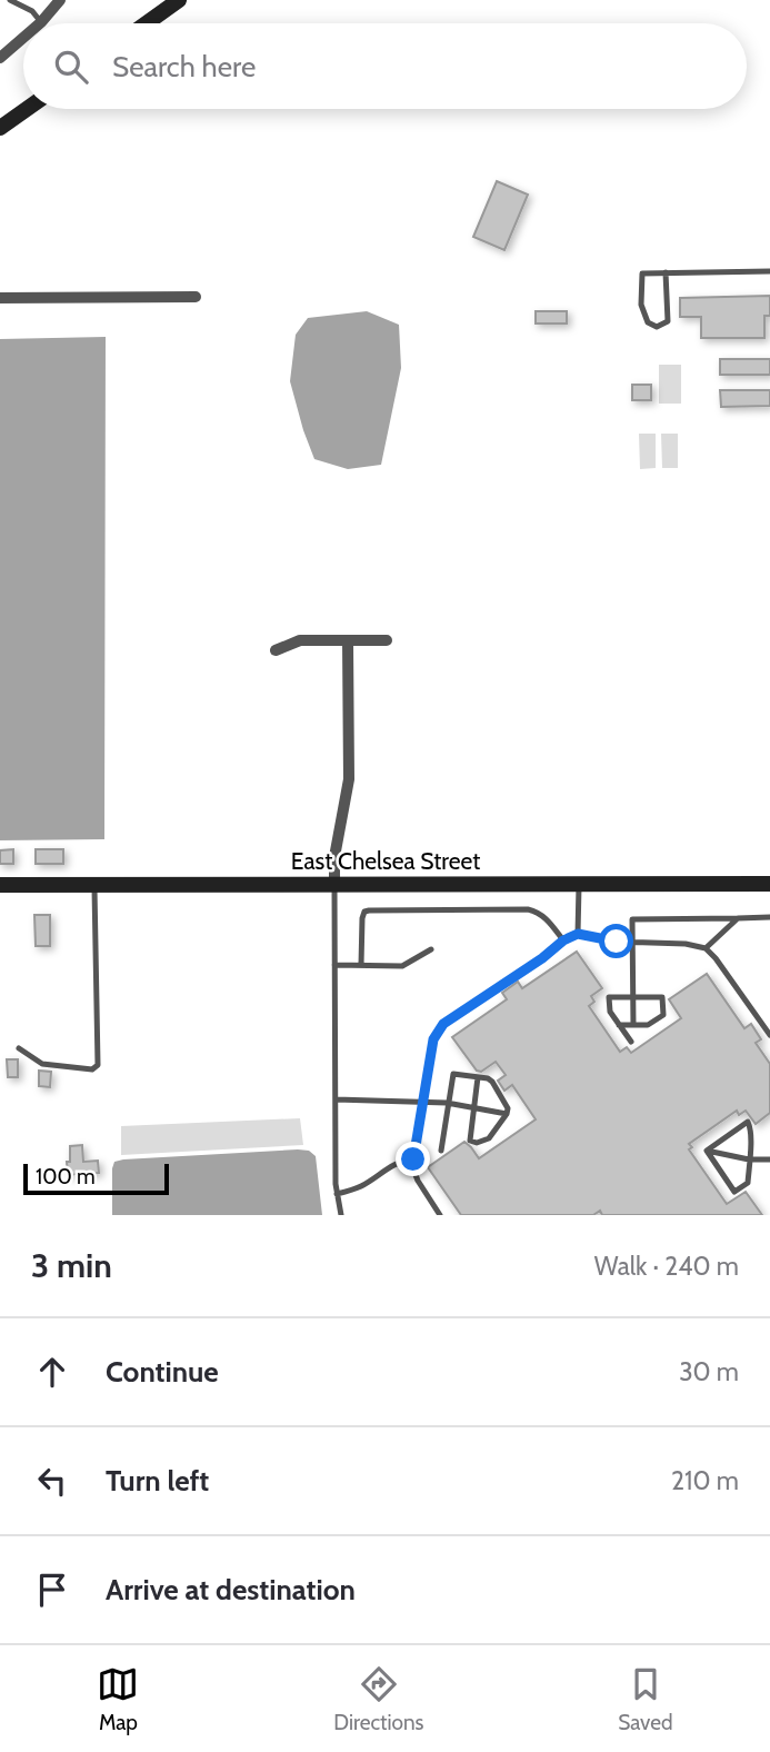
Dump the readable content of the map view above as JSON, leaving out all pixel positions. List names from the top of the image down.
{
  "streets": {
    "street": ["East Chelsea Street"]
  },
  "scale_bar": "100 m",
  "page": {
    "search": "Search here",
    "scale": "100 m",
    "heading": ["3 min", "Walk · 240 m"],
    "list": [
      ["Continue", "30 m"],
      ["Turn left", "210 m"],
      "Arrive at destination"
    ],
    "nav": ["Map", "Directions", "Saved"]
  }
}
